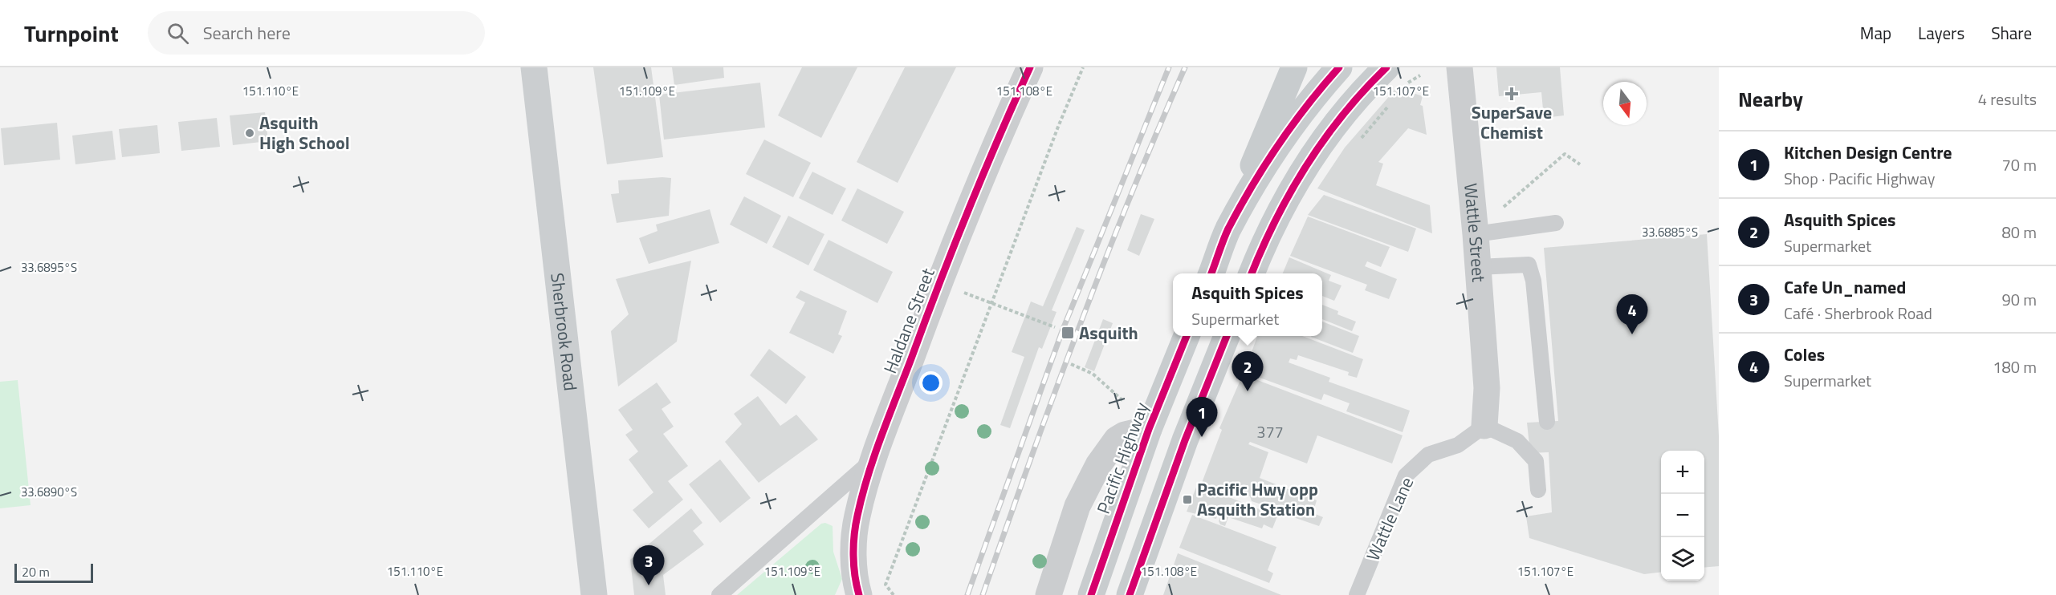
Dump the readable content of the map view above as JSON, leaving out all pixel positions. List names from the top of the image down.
{
  "streets": {
    "main road": ["Sherbrook Road", "Pacific Highway"],
    "street": ["Wattle Street", "Haldane Street"],
    "lane": ["Wattle Lane"]
  },
  "crossings": [
    ["Wattle Street", "Wattle Lane"]
  ],
  "places": {
    "health": ["SuperSave Chemist"],
    "other": ["Asquith High School"],
    "transit": ["Asquith", "Pacific Hwy opp Asquith Station"]
  },
  "house_numbers": ["377"],
  "scale_bar": "20 m",
  "north": "bottom",
  "page": {
    "header": "Turnpoint",
    "search": "Search here",
    "nav": ["Map", "Layers", "Share"],
    "heading": ["Nearby", "4 results"],
    "list": [
      {
        "mark": "1",
        "name": "Kitchen Design Centre",
        "note": "Shop · Pacific Highway",
        "value": "70 m"
      },
      {
        "mark": "2",
        "name": "Asquith Spices",
        "note": "Supermarket",
        "value": "80 m"
      },
      {
        "mark": "3",
        "name": "Cafe Un_named",
        "note": "Café · Sherbrook Road",
        "value": "90 m"
      },
      {
        "mark": "4",
        "name": "Coles",
        "note": "Supermarket",
        "value": "180 m"
      }
    ],
    "popup": ["Asquith Spices", "Supermarket"],
    "pins": [
      "4",
      "2",
      "1",
      "3"
    ],
    "map_buttons": ["+", "−"],
    "scale": "20 m"
  },
  "coordinates": [
    "151.110°E",
    "151.109°E",
    "151.108°E",
    "151.107°E",
    "33.6885°S",
    "33.6895°S",
    "33.6890°S"
  ]
}
